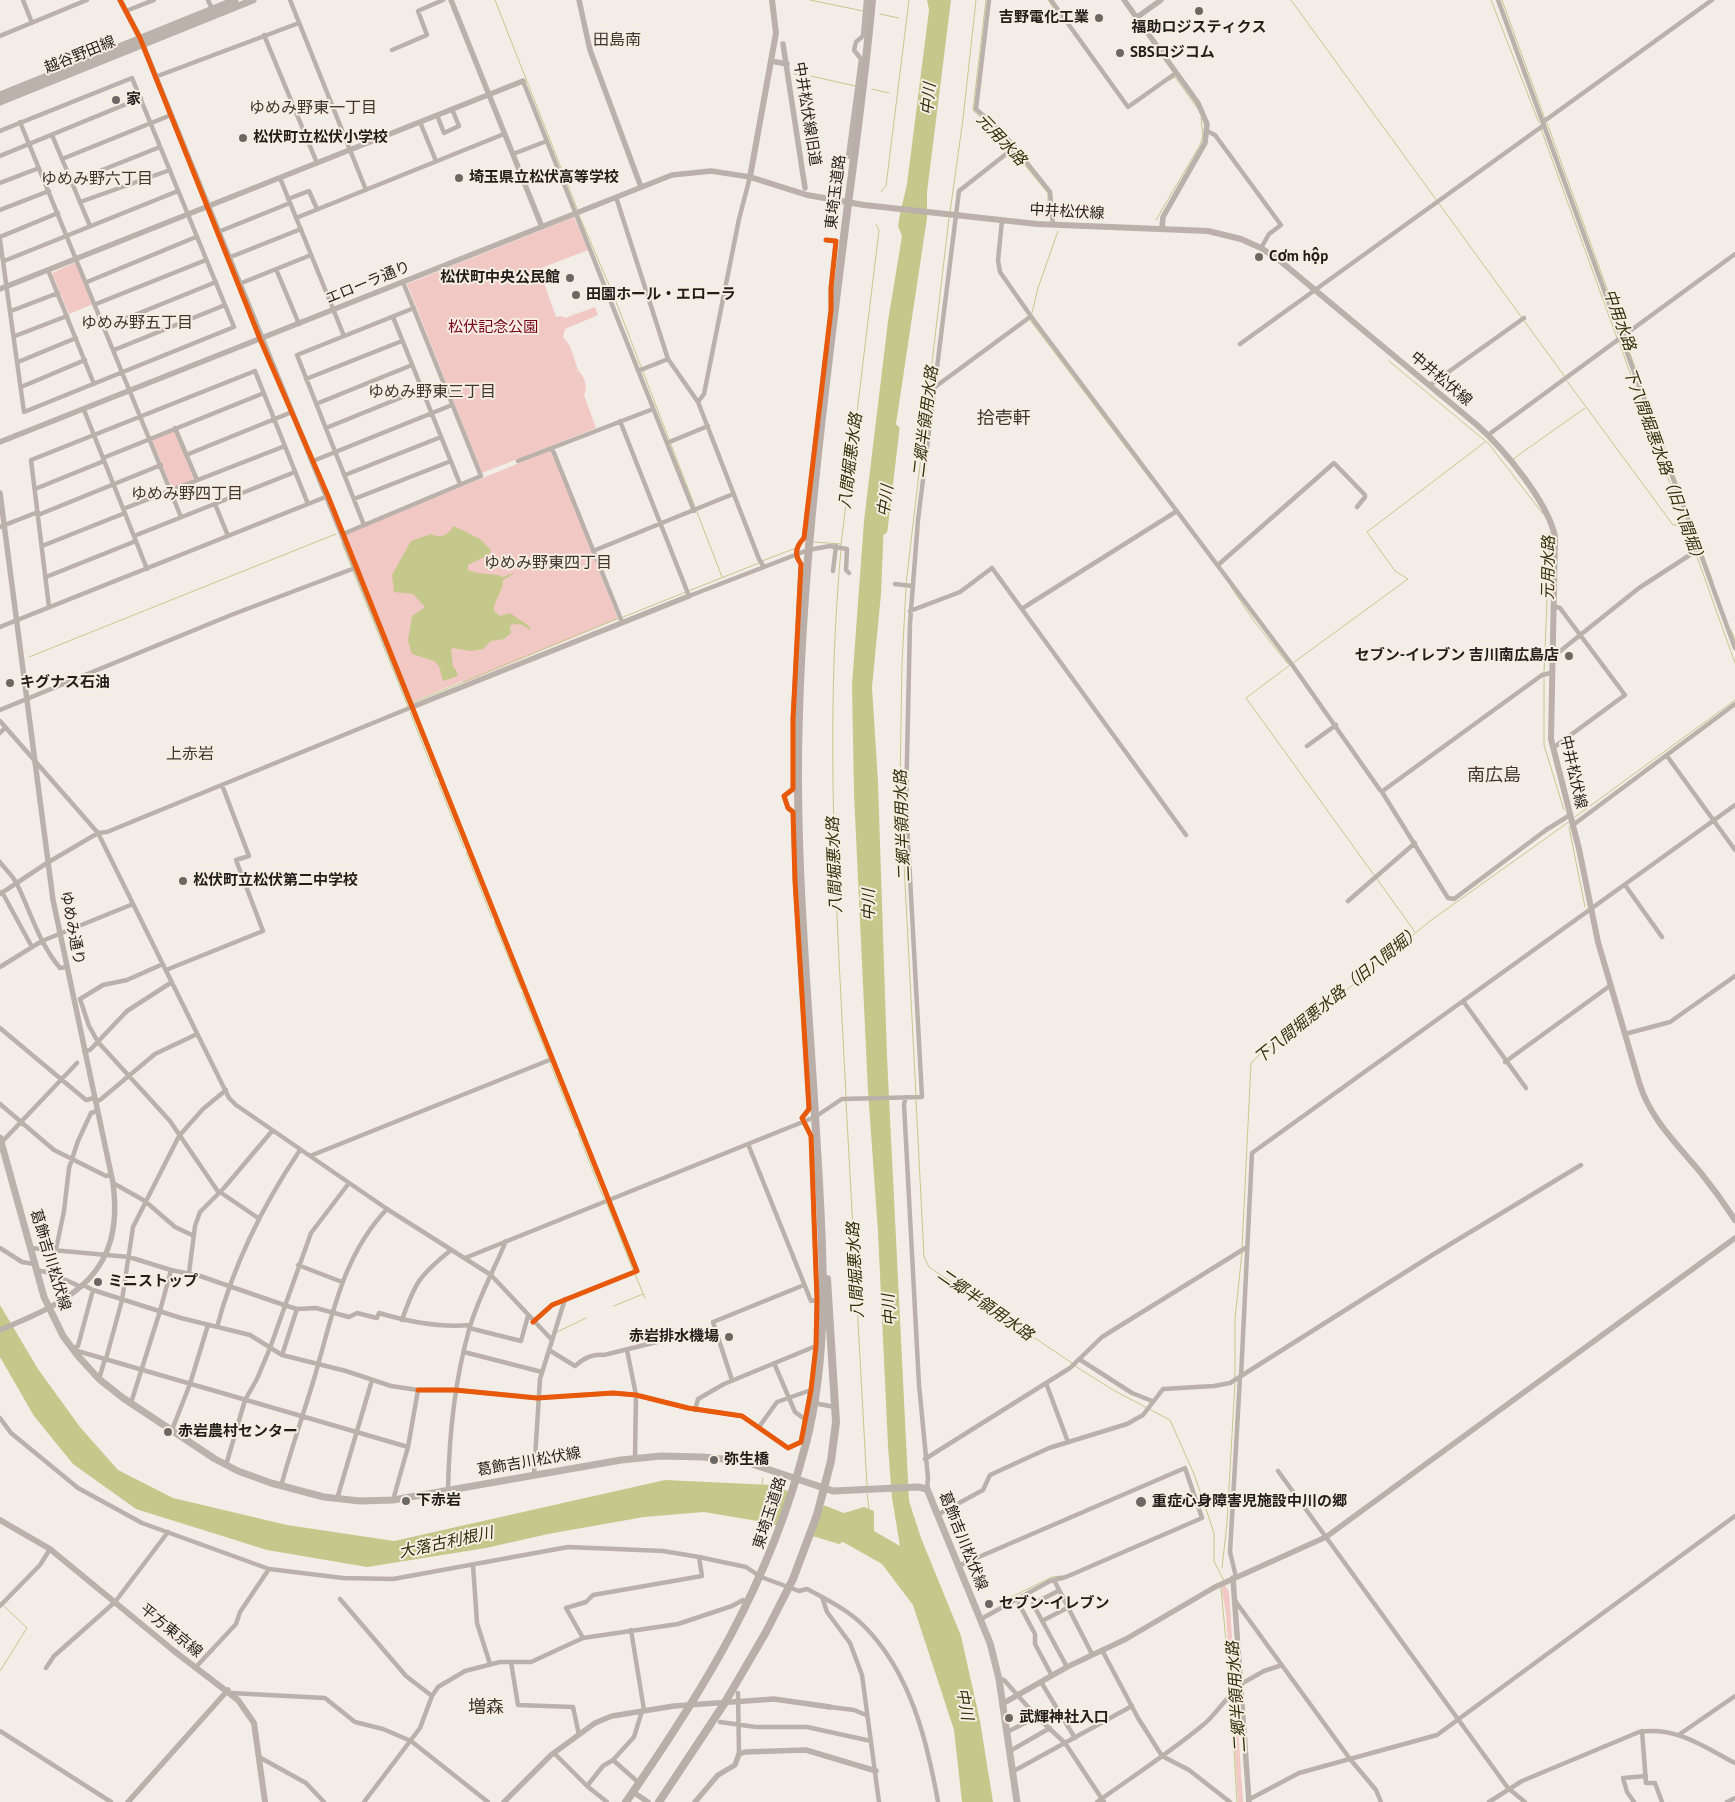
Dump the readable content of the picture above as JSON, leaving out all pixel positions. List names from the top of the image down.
{
  "streets": {
    "highway": ["東埼玉道路"],
    "main road": [
      "越谷野田線",
      "中井松伏線",
      "葛飾吉川松伏線",
      "平方東京線"
    ],
    "street": ["中井松伏線旧道", "エローラ通り", "ゆめみ通り"]
  },
  "crossings": [
    ["東埼玉道路", "中井松伏線"],
    ["東埼玉道路", "葛飾吉川松伏線"],
    ["中井松伏線", "エローラ通り"],
    ["ゆめみ通り", "葛飾吉川松伏線"]
  ],
  "districts": [
    "田島南",
    "ゆめみ野東一丁目",
    "ゆめみ野六丁目",
    "ゆめみ野五丁目",
    "ゆめみ野東三丁目",
    "拾壱軒",
    "ゆめみ野四丁目",
    "ゆめみ野東四丁目",
    "上赤岩",
    "南広島",
    "増森"
  ],
  "water": [
    "中川",
    "元用水路",
    "中用水路",
    "二郷半領用水路",
    "八間堀悪水路",
    "下八間堀悪水路（旧八間堀）",
    "大落古利根川"
  ],
  "parks": ["松伏記念公園"],
  "places": [
    "福助ロジスティクス",
    "吉野電化工業",
    "SBSロジコム",
    "家",
    "松伏町立松伏小学校",
    "埼玉県立松伏高等学校",
    "Cơm hộp",
    "松伏町中央公民館",
    "田園ホール・エローラ",
    "セブン-イレブン 吉川南広島店",
    "キグナス石油",
    "松伏町立松伏第二中学校",
    "ミニストップ",
    "赤岩排水機場",
    "赤岩農村センター",
    "弥生橋",
    "下赤岩",
    "重症心身障害児施設中川の郷",
    "セブン-イレブン",
    "武輝神社入口"
  ]
}
